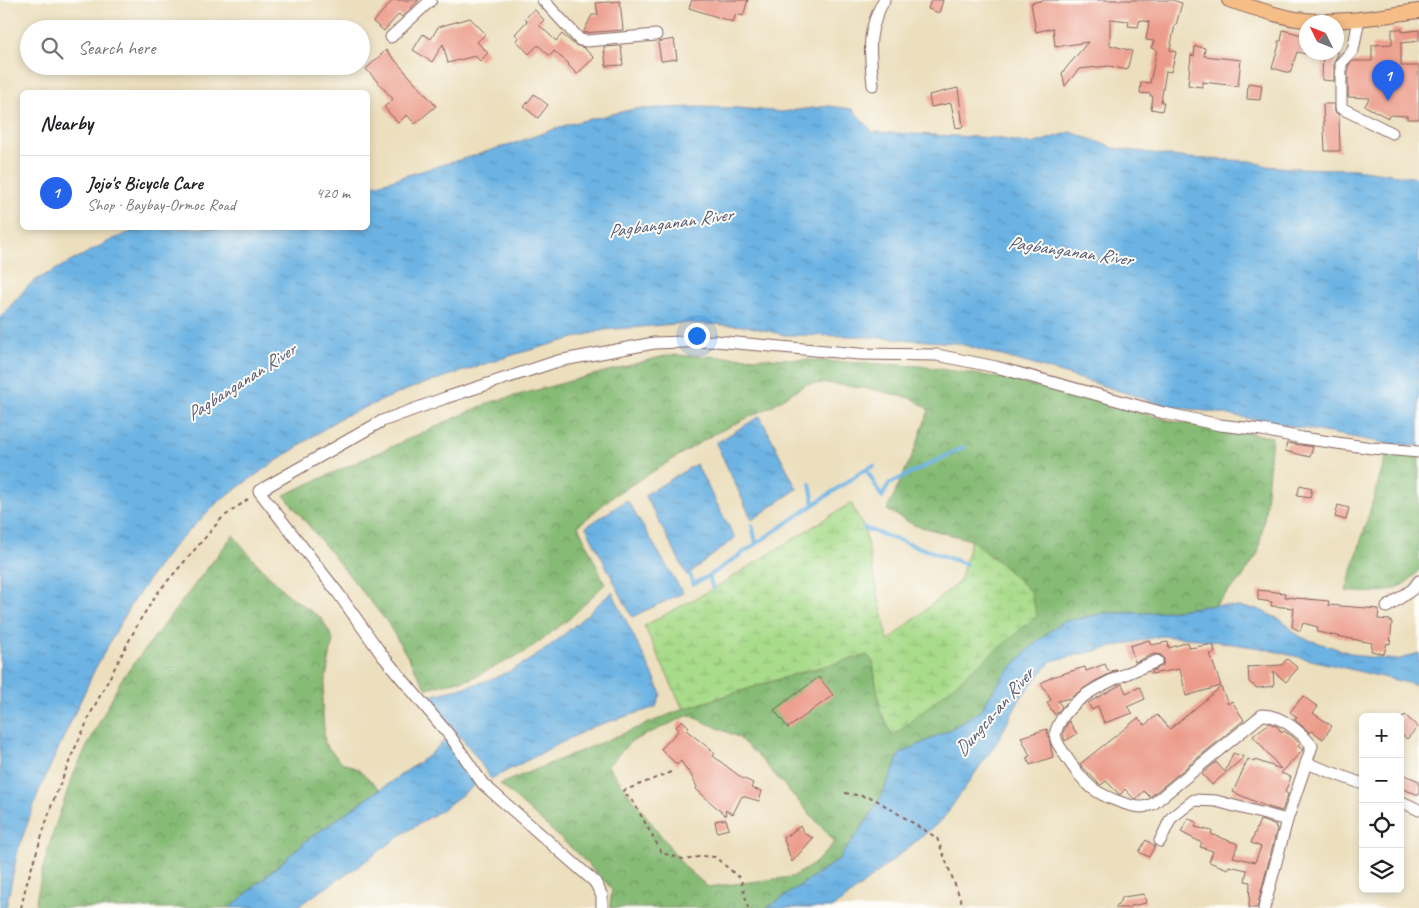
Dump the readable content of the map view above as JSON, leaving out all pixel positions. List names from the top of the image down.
{
  "water": ["Pagbanganan River", "Dungca-an River"],
  "north": "top left",
  "page": {
    "search": "Search here",
    "pins": "1",
    "heading": "Nearby",
    "list": [
      {
        "mark": "1",
        "name": "Jojo's Bicycle Care",
        "note": "Shop · Baybay-Ormoc Road",
        "value": "420 m"
      }
    ],
    "map_buttons": ["+", "−"]
  }
}
